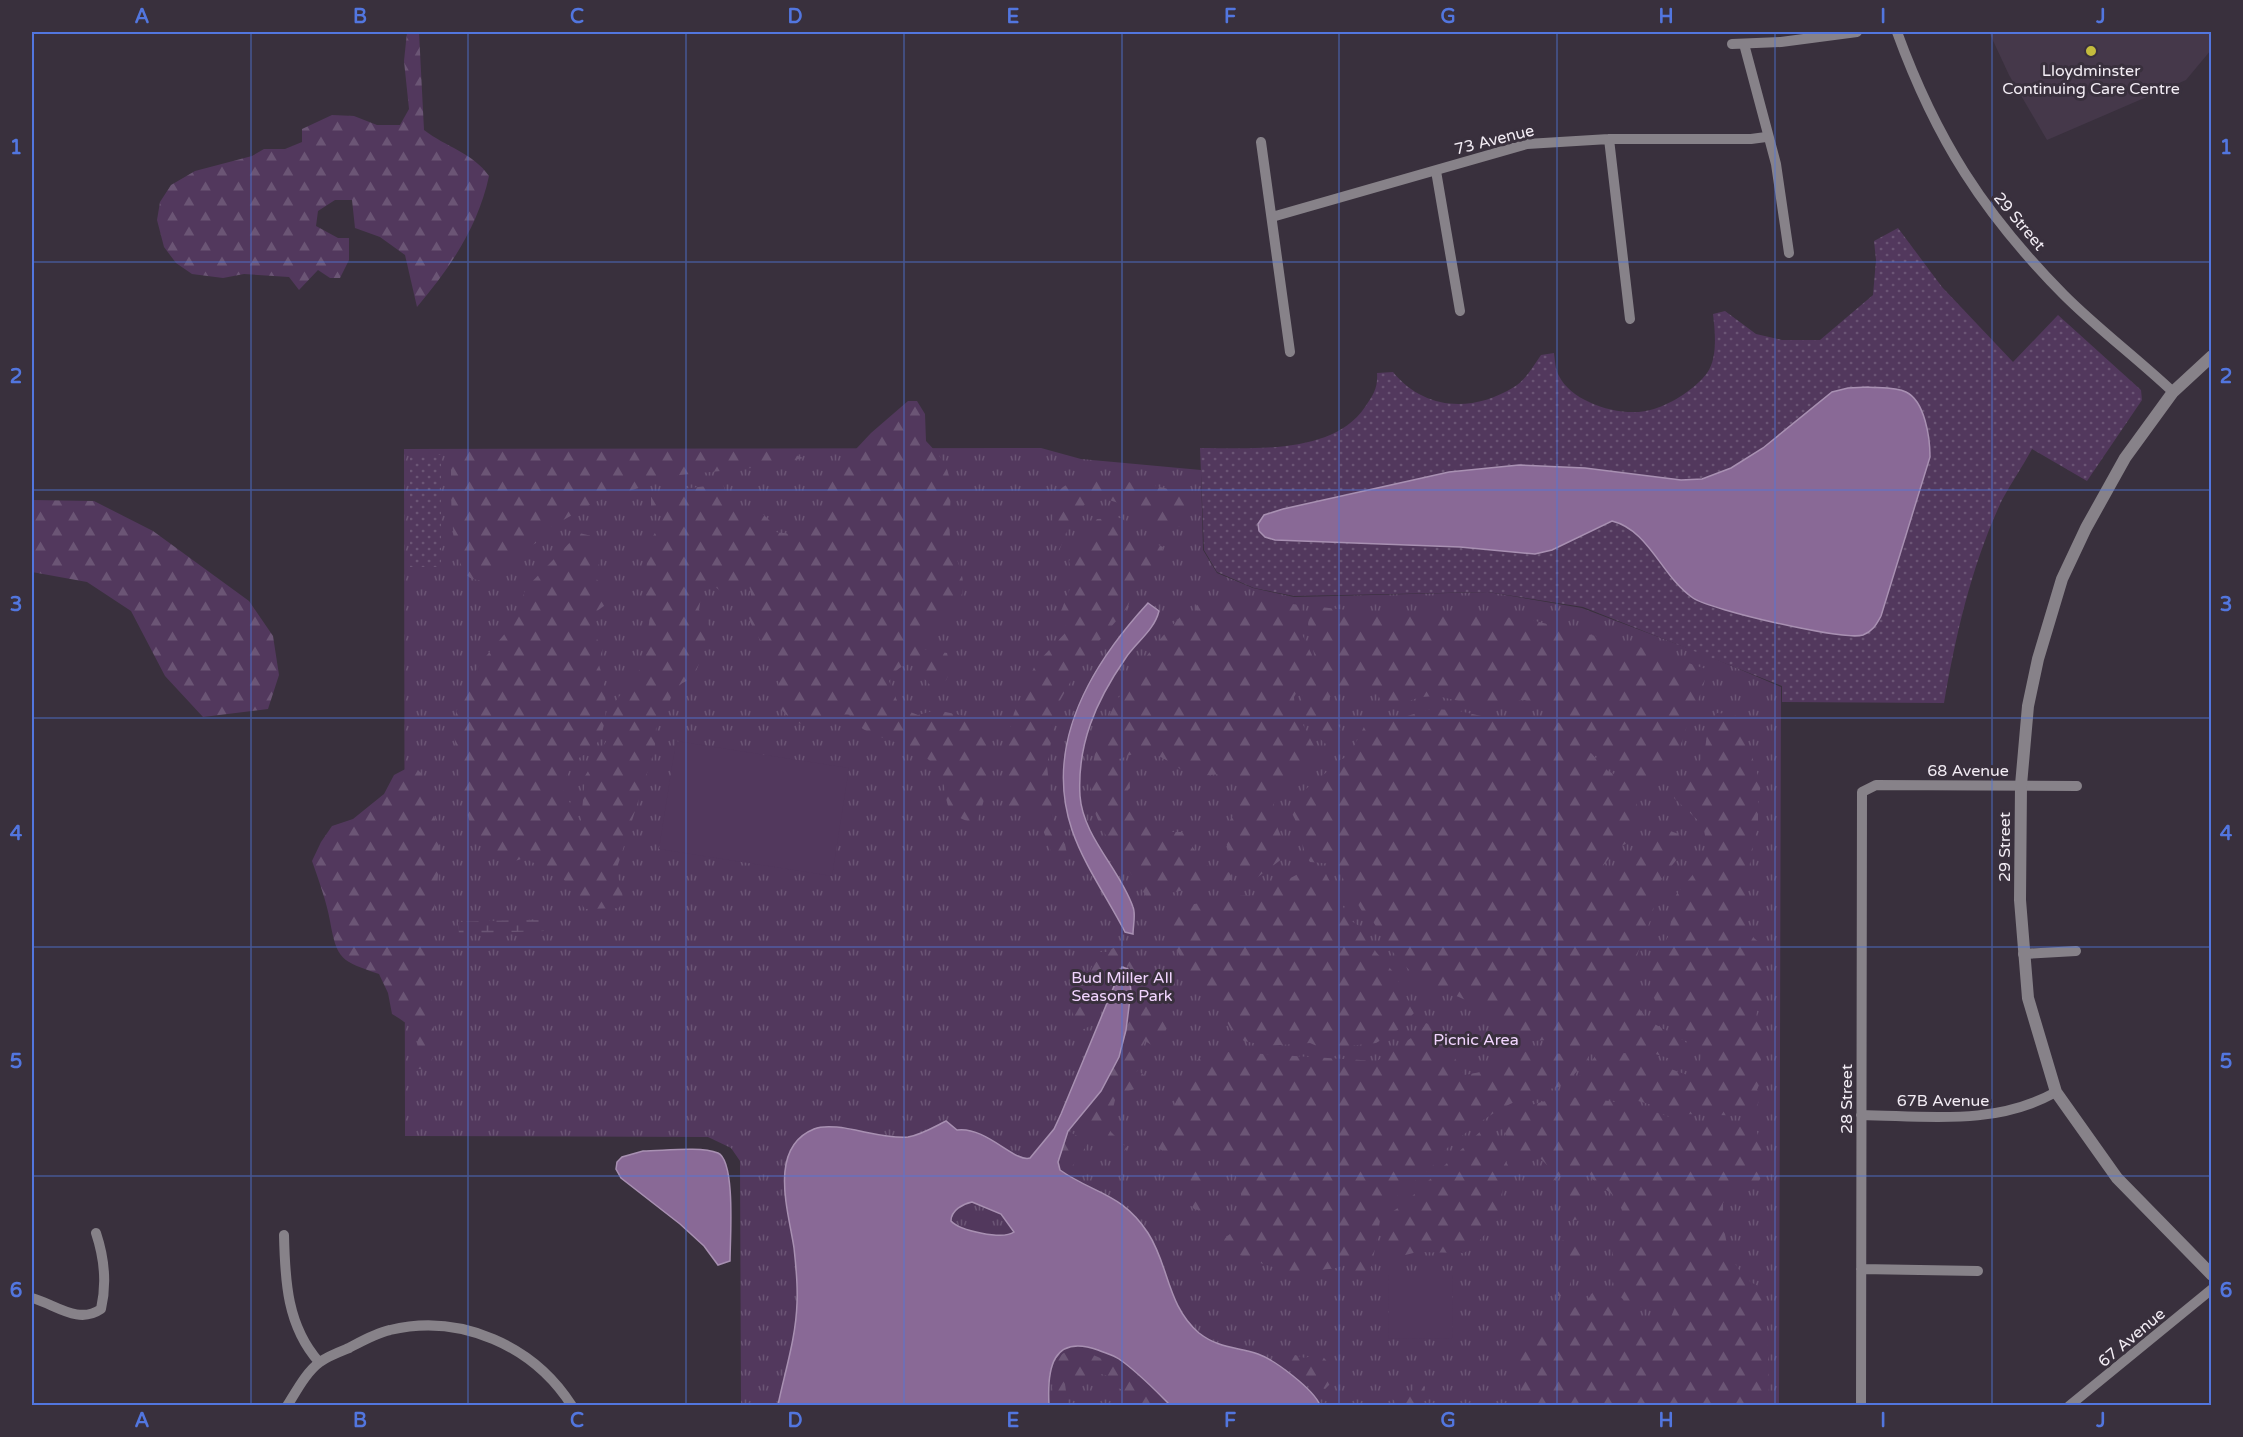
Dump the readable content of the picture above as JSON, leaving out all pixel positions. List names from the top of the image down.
{
  "streets": {
    "street": [
      "73 Avenue",
      "29 Street",
      "68 Avenue",
      "28 Street",
      "67B Avenue",
      "67 Avenue"
    ]
  },
  "crossings": [
    ["29 Street", "68 Avenue"],
    ["29 Street", "67B Avenue"],
    ["68 Avenue", "28 Street"],
    ["28 Street", "67B Avenue"]
  ],
  "parks": ["Bud Miller All Seasons Park", "Picnic Area"],
  "places": ["Lloydminster Continuing Care Centre"],
  "grid": {
    "columns": [
      "A",
      "B",
      "C",
      "D",
      "E",
      "F",
      "G",
      "H",
      "I",
      "J"
    ],
    "rows": [
      "1",
      "2",
      "3",
      "4",
      "5",
      "6"
    ]
  }
}
